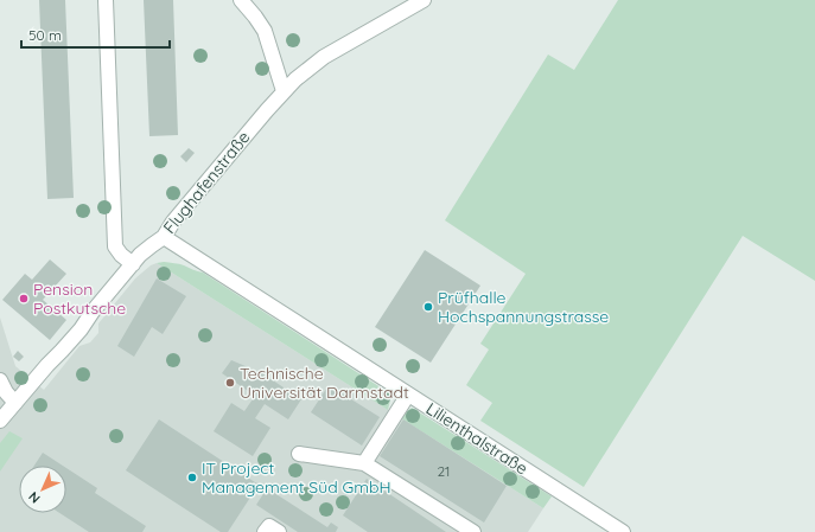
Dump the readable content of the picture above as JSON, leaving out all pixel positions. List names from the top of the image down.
{
  "streets": {
    "street": ["Flughafenstraße", "Lilienthalstraße"]
  },
  "crossings": [
    ["Flughafenstraße", "Lilienthalstraße"]
  ],
  "places": [
    "Pension Postkutsche",
    "Prüfhalle Hochspannungstrasse",
    "Technische Universität Darmstadt",
    "IT Project Management Süd GmbH"
  ],
  "house_numbers": ["21"],
  "scale_bar": "50 m",
  "north": "bottom left"
}
